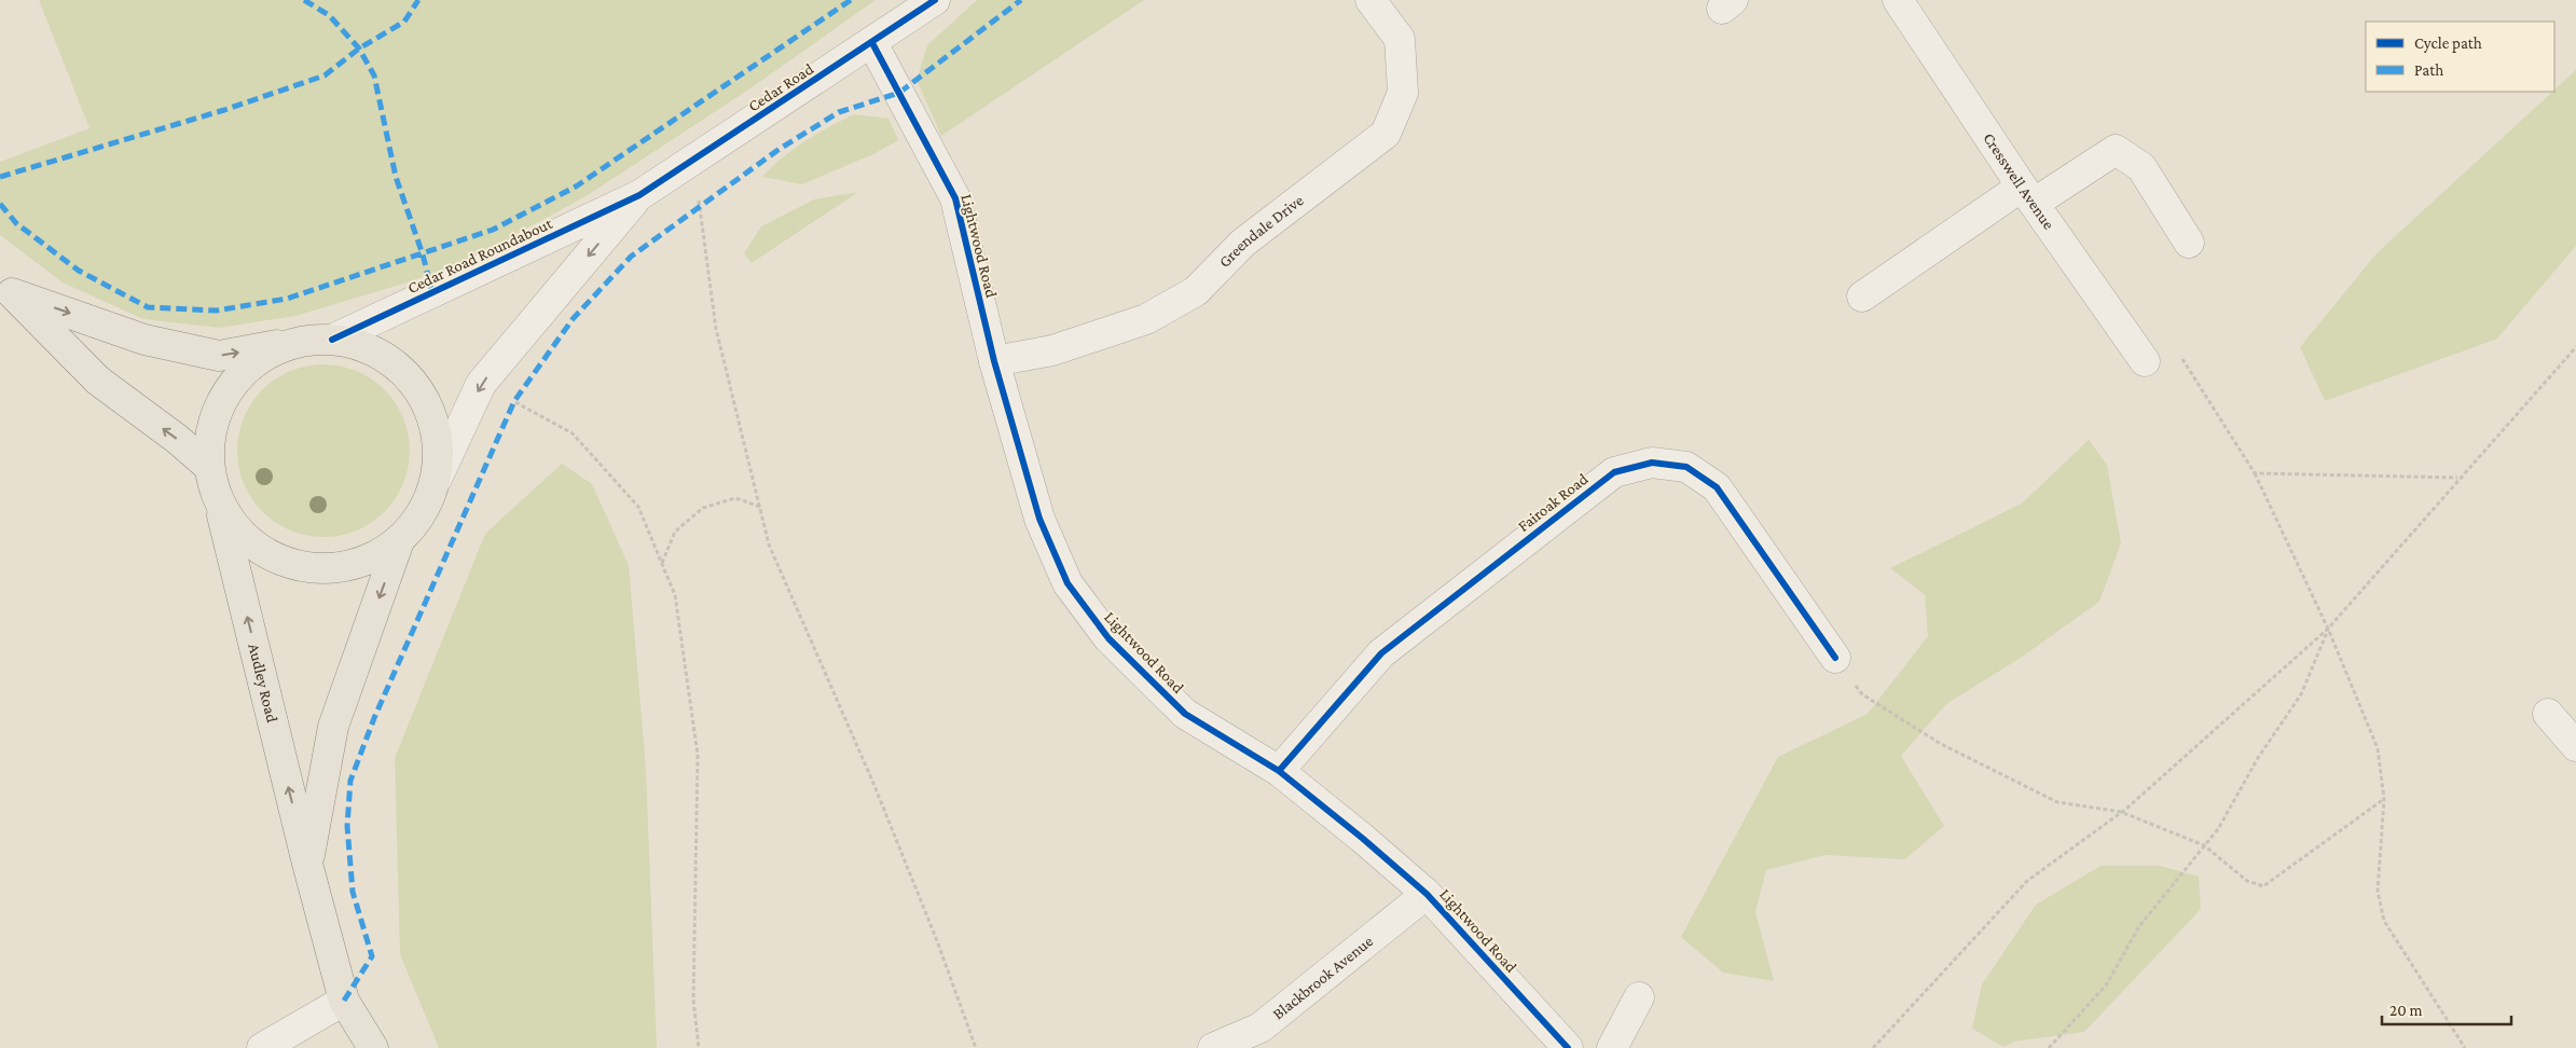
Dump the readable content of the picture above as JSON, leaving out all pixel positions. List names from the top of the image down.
{
  "streets": {
    "main road": ["Cedar Road Roundabout", "Audley Road"],
    "street": [
      "Cedar Road",
      "Cresswell Avenue",
      "Greendale Drive",
      "Lightwood Road",
      "Fairoak Road",
      "Blackbrook Avenue"
    ]
  },
  "crossings": [
    ["Cedar Road", "Lightwood Road"],
    ["Cedar Road", "Cedar Road Roundabout"],
    ["Greendale Drive", "Lightwood Road"],
    ["Lightwood Road", "Fairoak Road"],
    ["Lightwood Road", "Blackbrook Avenue"],
    ["Cedar Road Roundabout", "Audley Road"]
  ],
  "legend": ["Cycle path", "Path"],
  "scale_bar": "20 m"
}
